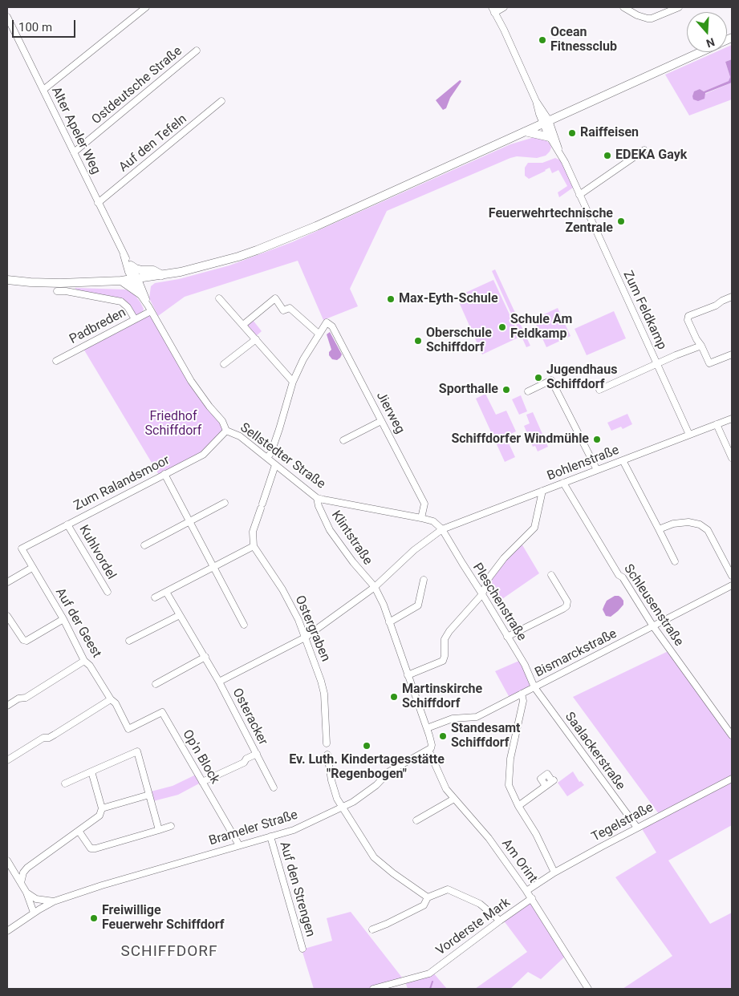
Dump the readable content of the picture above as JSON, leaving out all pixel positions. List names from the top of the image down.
{
  "streets": {
    "street": [
      "Ostdeutsche Straße",
      "Alter Apeler Weg",
      "Auf den Tefeln",
      "Zum Feldkamp",
      "Padbreden",
      "Jierweg",
      "Sellstedter Straße",
      "Bohlenstraße",
      "Zum Ralandsmoor",
      "Klintstraße",
      "Kuhlvordel",
      "Pleschenstraße",
      "Schleusenstraße",
      "Auf der Geest",
      "Ostergraben",
      "Bismarckstraße",
      "Osteracker",
      "Saalackerstraße",
      "Op'n Block",
      "Tegelstraße",
      "Brameler Straße",
      "Am Orint",
      "Auf den Strengen",
      "Vorderste Mark"
    ]
  },
  "crossings": [
    ["Ostdeutsche Straße", "Alter Apeler Weg"],
    ["Alter Apeler Weg", "Auf den Tefeln"],
    ["Alter Apeler Weg", "Sellstedter Straße"],
    ["Zum Feldkamp", "Bohlenstraße"],
    ["Padbreden", "Sellstedter Straße"],
    ["Jierweg", "Sellstedter Straße"],
    ["Sellstedter Straße", "Bohlenstraße"],
    ["Sellstedter Straße", "Zum Ralandsmoor"],
    ["Sellstedter Straße", "Klintstraße"],
    ["Sellstedter Straße", "Pleschenstraße"],
    ["Bohlenstraße", "Pleschenstraße"],
    ["Bohlenstraße", "Schleusenstraße"],
    ["Zum Ralandsmoor", "Kuhlvordel"],
    ["Zum Ralandsmoor", "Auf der Geest"],
    ["Pleschenstraße", "Bismarckstraße"],
    ["Pleschenstraße", "Saalackerstraße"],
    ["Schleusenstraße", "Bismarckstraße"],
    ["Auf der Geest", "Op'n Block"],
    ["Bismarckstraße", "Saalackerstraße"],
    ["Saalackerstraße", "Tegelstraße"],
    ["Op'n Block", "Brameler Straße"],
    ["Tegelstraße", "Am Orint"],
    ["Brameler Straße", "Am Orint"],
    ["Brameler Straße", "Auf den Strengen"],
    ["Am Orint", "Vorderste Mark"]
  ],
  "districts": ["SCHIFFDORF"],
  "parks": ["Friedhof Schiffdorf"],
  "places": [
    "Ocean Fitnessclub",
    "Raiffeisen",
    "EDEKA Gayk",
    "Feuerwehrtechnische Zentrale",
    "Max-Eyth-Schule",
    "Schule Am Feldkamp",
    "Oberschule Schiffdorf",
    "Jugendhaus Schiffdorf",
    "Sporthalle",
    "Schiffdorfer Windmühle",
    "Martinskirche Schiffdorf",
    "Standesamt Schiffdorf",
    "Ev. Luth. Kindertagesstätte \"Regenbogen\"",
    "Freiwillige Feuerwehr Schiffdorf"
  ],
  "scale_bar": "100 m",
  "north": "bottom"
}
